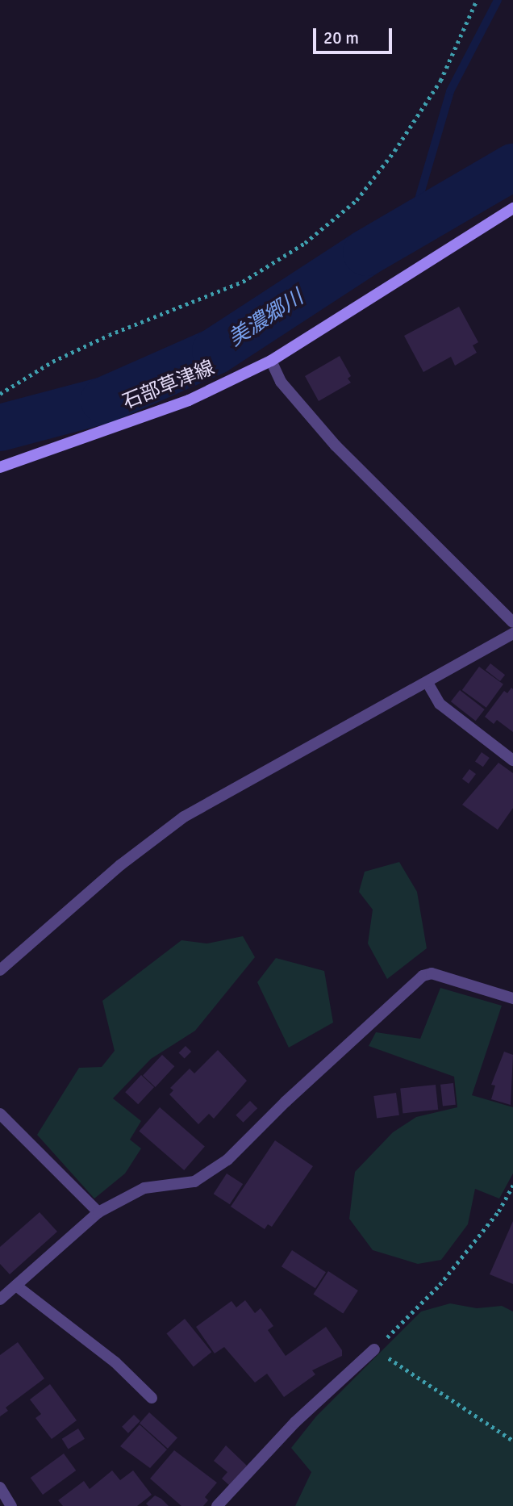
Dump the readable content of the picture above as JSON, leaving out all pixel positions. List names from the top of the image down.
{
  "streets": {
    "main road": ["石部草津線"]
  },
  "water": ["美濃郷川"],
  "scale_bar": "20 m"
}
